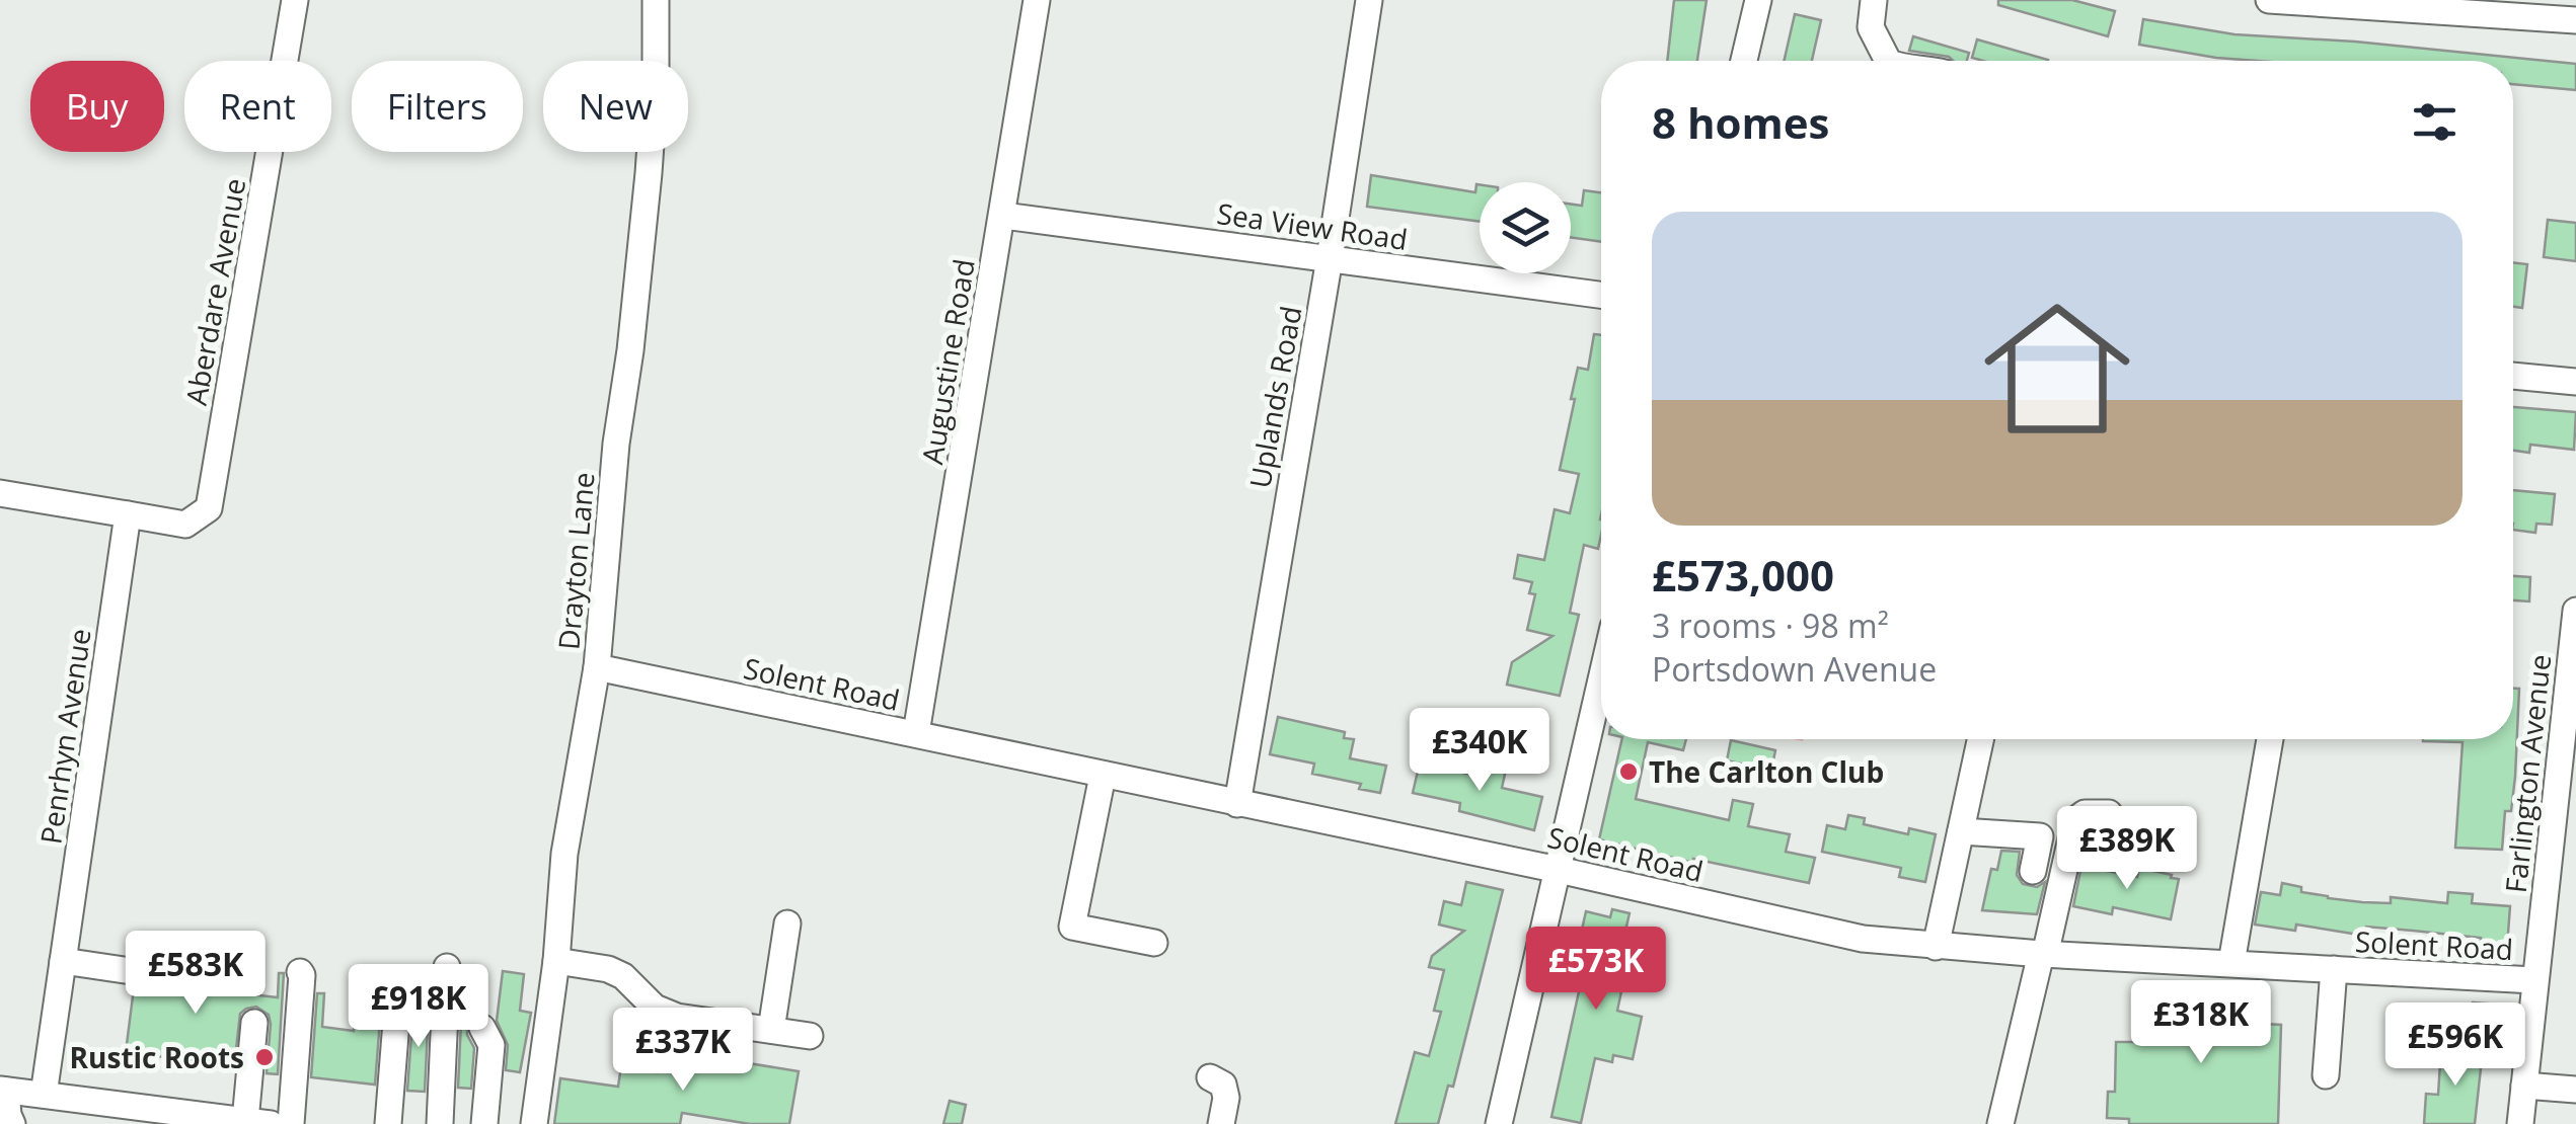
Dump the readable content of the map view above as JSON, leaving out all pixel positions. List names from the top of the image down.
{
  "streets": {
    "street": [
      "Sea View Road",
      "Aberdare Avenue",
      "Augustine Road",
      "Uplands Road",
      "Drayton Lane",
      "Solent Road",
      "Penrhyn Avenue",
      "Farlington Avenue"
    ]
  },
  "crossings": [
    ["Sea View Road", "Augustine Road"],
    ["Sea View Road", "Uplands Road"],
    ["Aberdare Avenue", "Penrhyn Avenue"],
    ["Augustine Road", "Solent Road"],
    ["Uplands Road", "Solent Road"],
    ["Drayton Lane", "Solent Road"],
    ["Solent Road", "Farlington Avenue"]
  ],
  "places": ["The Carlton Club", "Rustic Roots"],
  "page": {
    "chip": [
      "Buy",
      "Rent",
      "Filters",
      "New"
    ],
    "heading": "8 homes",
    "list": [
      {
        "name": "£573,000",
        "note": "3 rooms · 98 m² · Portsdown Avenue"
      }
    ],
    "price": [
      "£340K",
      "£389K",
      "£573K",
      "£583K",
      "£918K",
      "£318K",
      "£596K",
      "£337K"
    ]
  }
}
